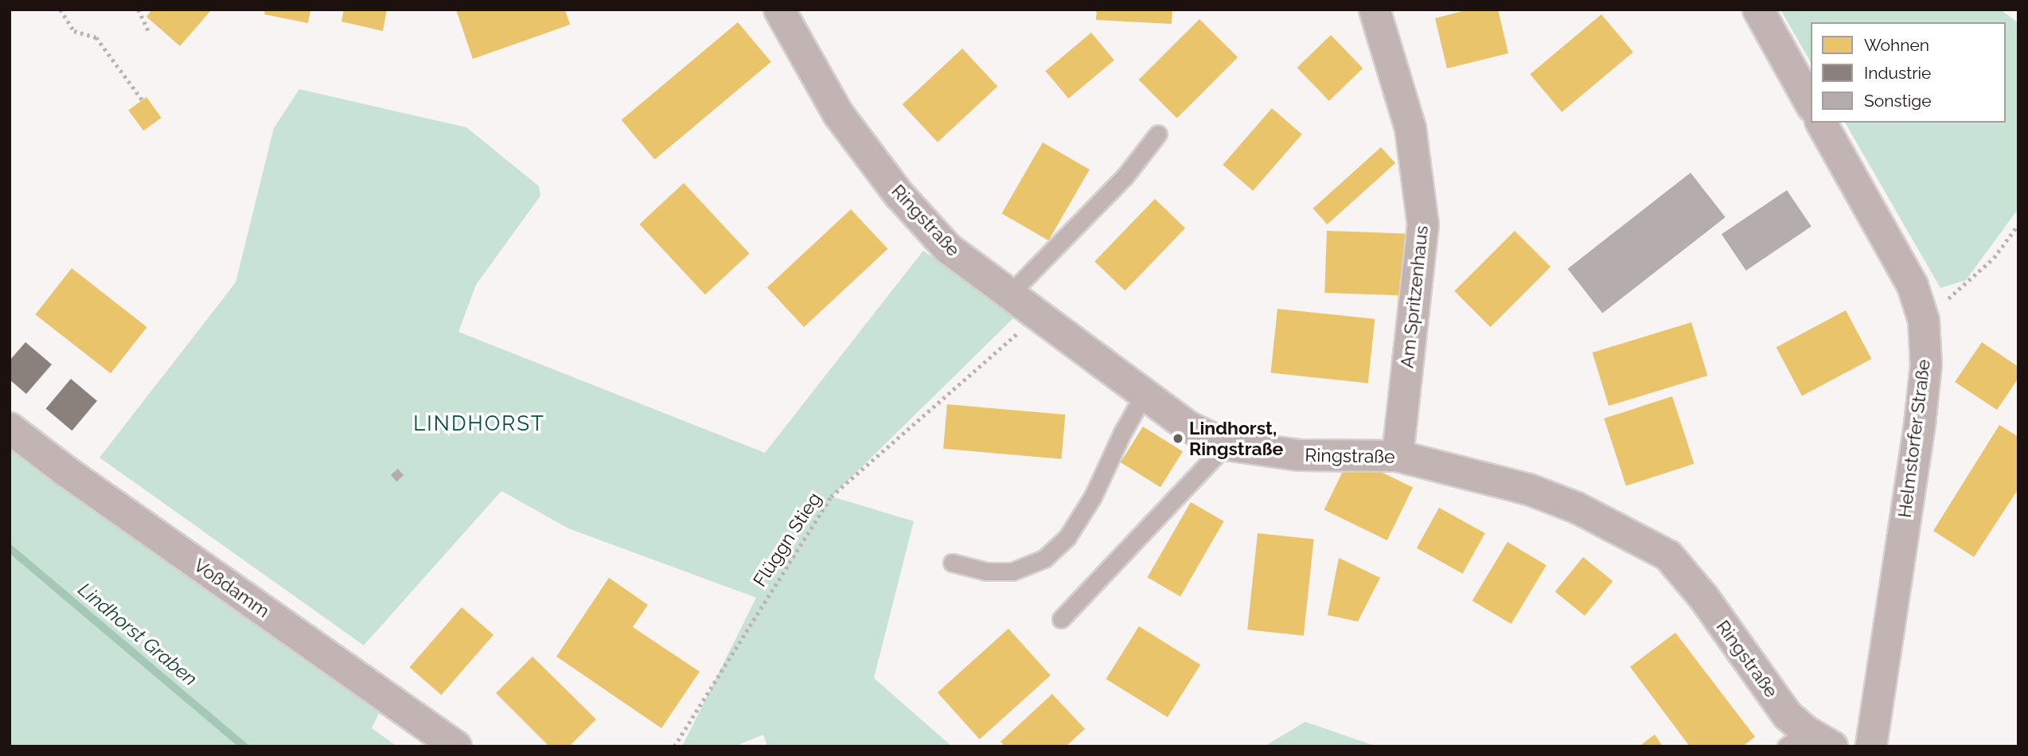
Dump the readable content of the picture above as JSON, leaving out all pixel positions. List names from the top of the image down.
{
  "streets": {
    "street": [
      "Ringstraße",
      "Am Spritzenhaus",
      "Helmstorfer Straße",
      "Voßdamm"
    ],
    "path": ["Flüggn Stieg"]
  },
  "crossings": [
    ["Ringstraße", "Am Spritzenhaus"],
    ["Ringstraße", "Flüggn Stieg"]
  ],
  "districts": ["LINDHORST"],
  "water": ["Lindhorst Graben"],
  "places": ["Lindhorst, Ringstraße"],
  "legend": ["Wohnen", "Industrie", "Sonstige"]
}
